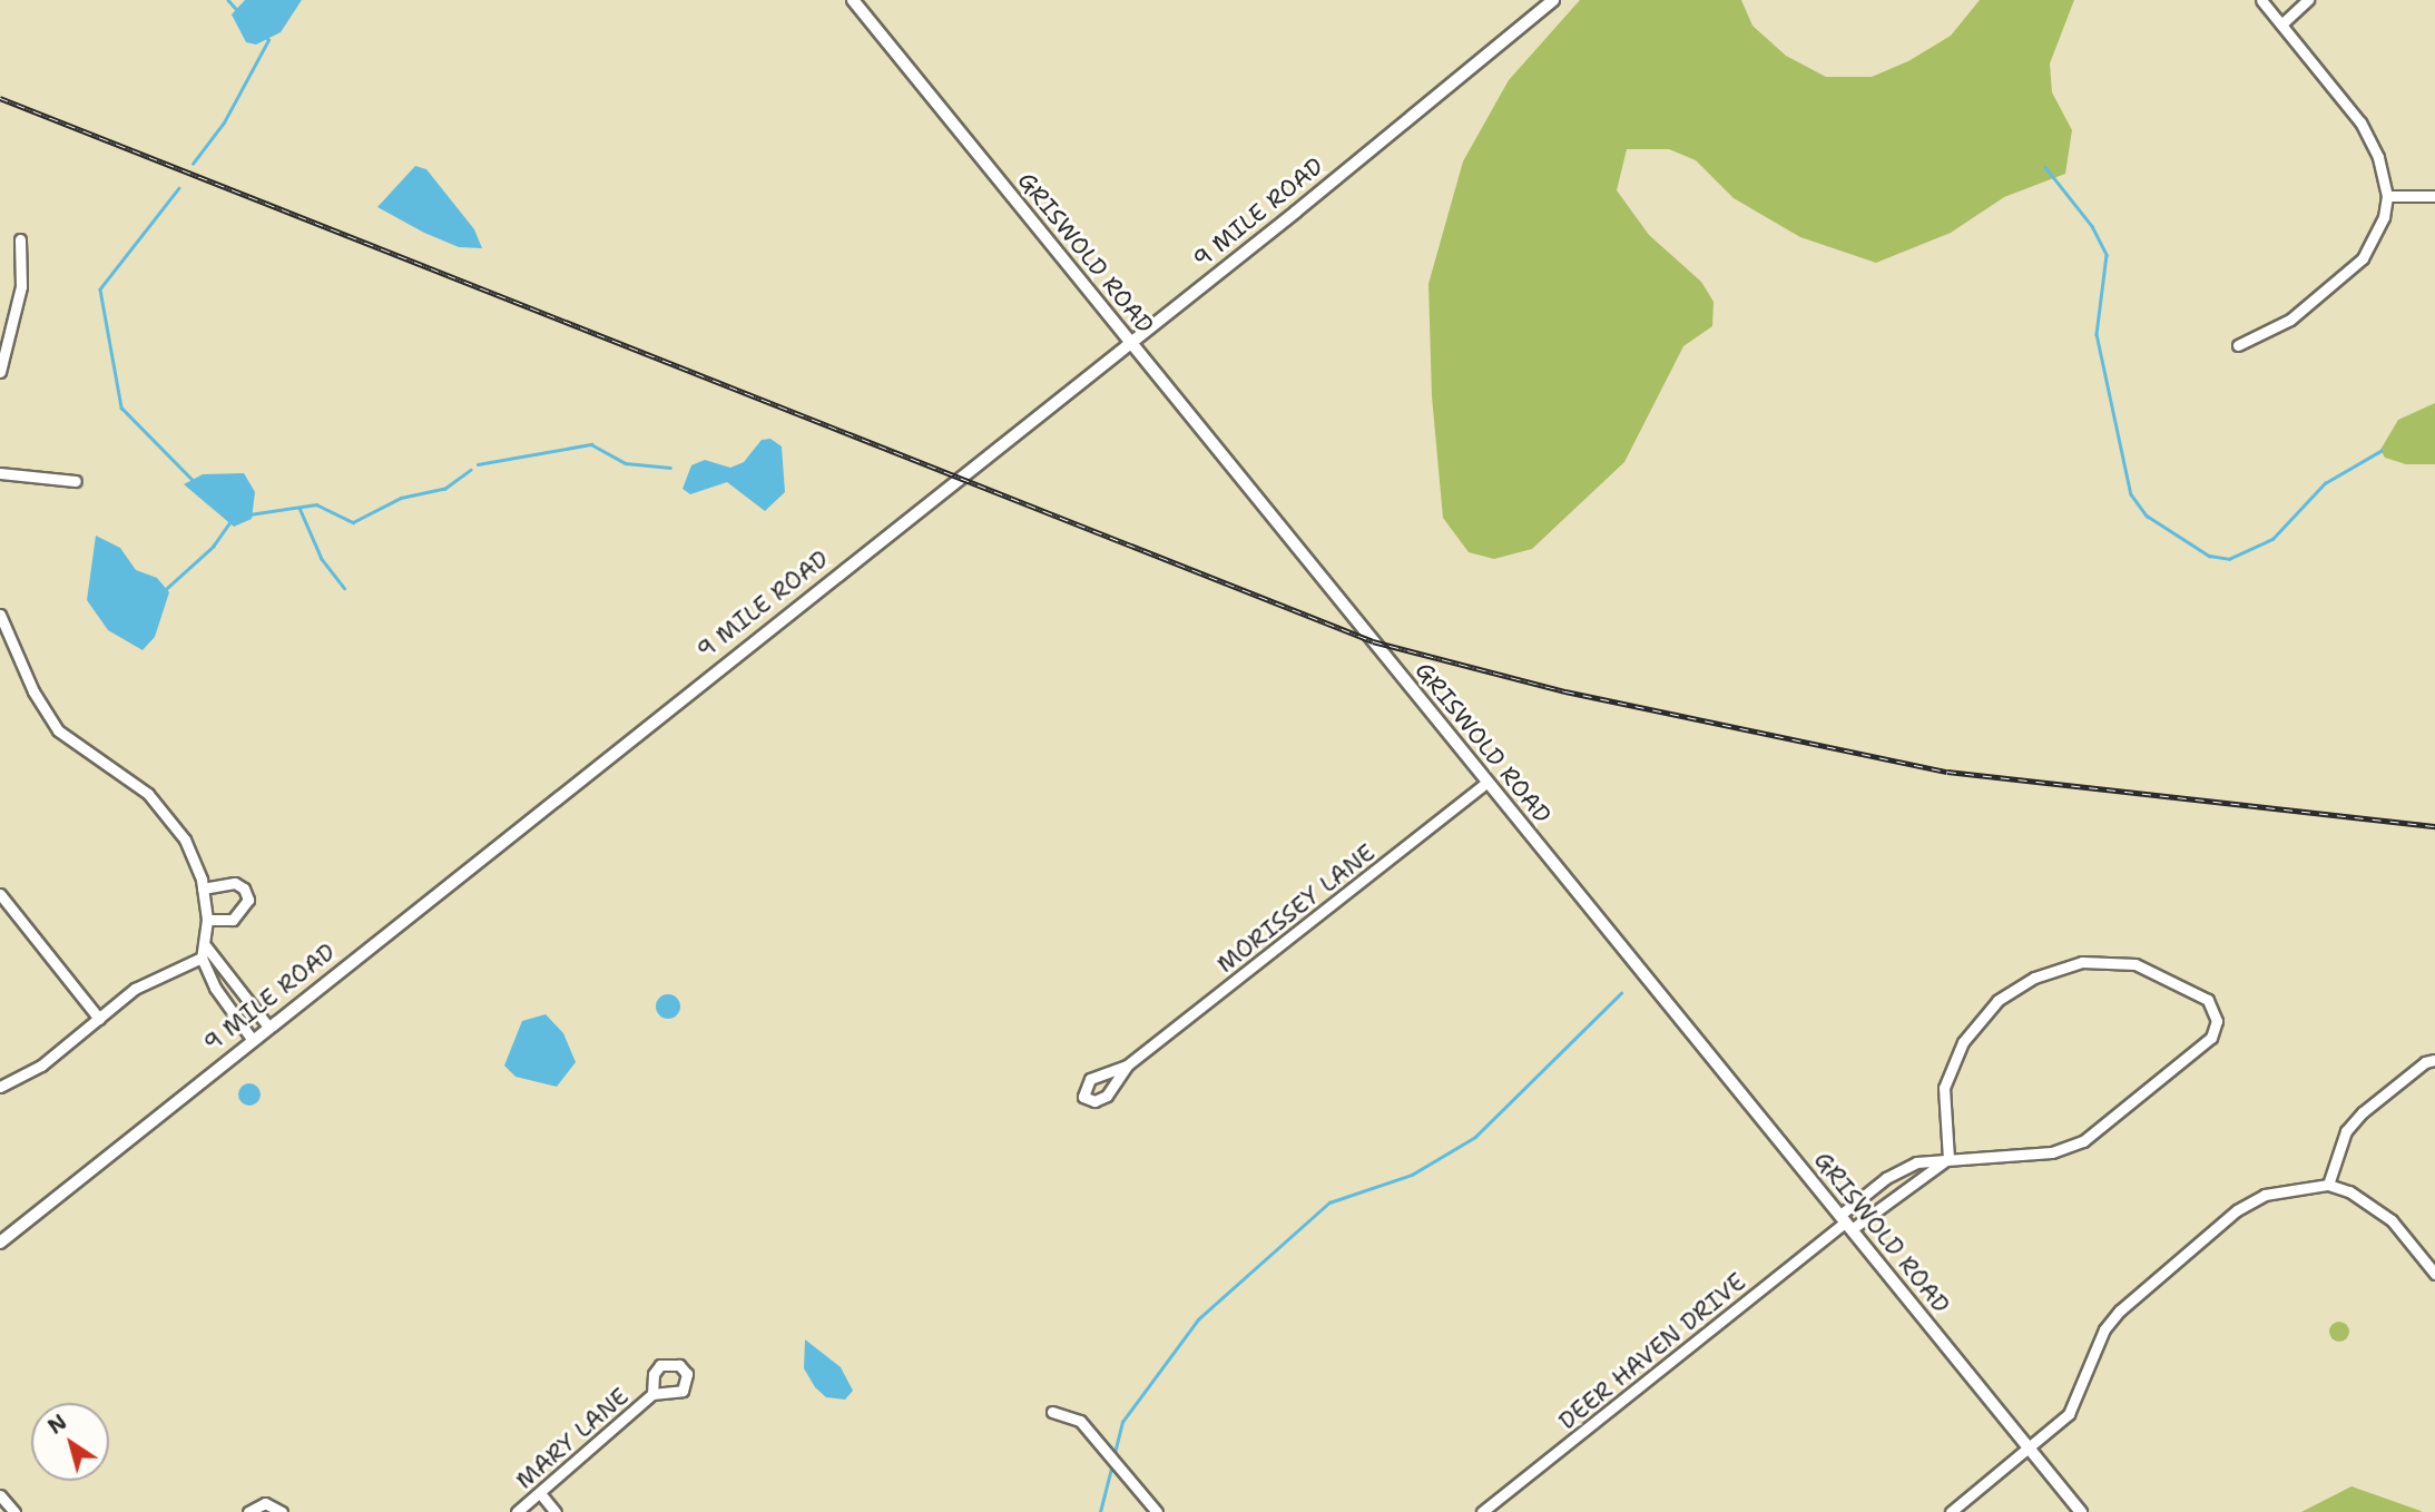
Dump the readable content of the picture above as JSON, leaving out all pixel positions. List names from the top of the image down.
{
  "streets": {
    "street": [
      "9 MILE ROAD",
      "GRISWOLD ROAD",
      "MORISSEY LANE",
      "DEER HAVEN DRIVE",
      "MARY LANE"
    ]
  },
  "crossings": [
    ["9 MILE ROAD", "GRISWOLD ROAD"],
    ["GRISWOLD ROAD", "MORISSEY LANE"],
    ["GRISWOLD ROAD", "DEER HAVEN DRIVE"]
  ],
  "north": "top left"
}
